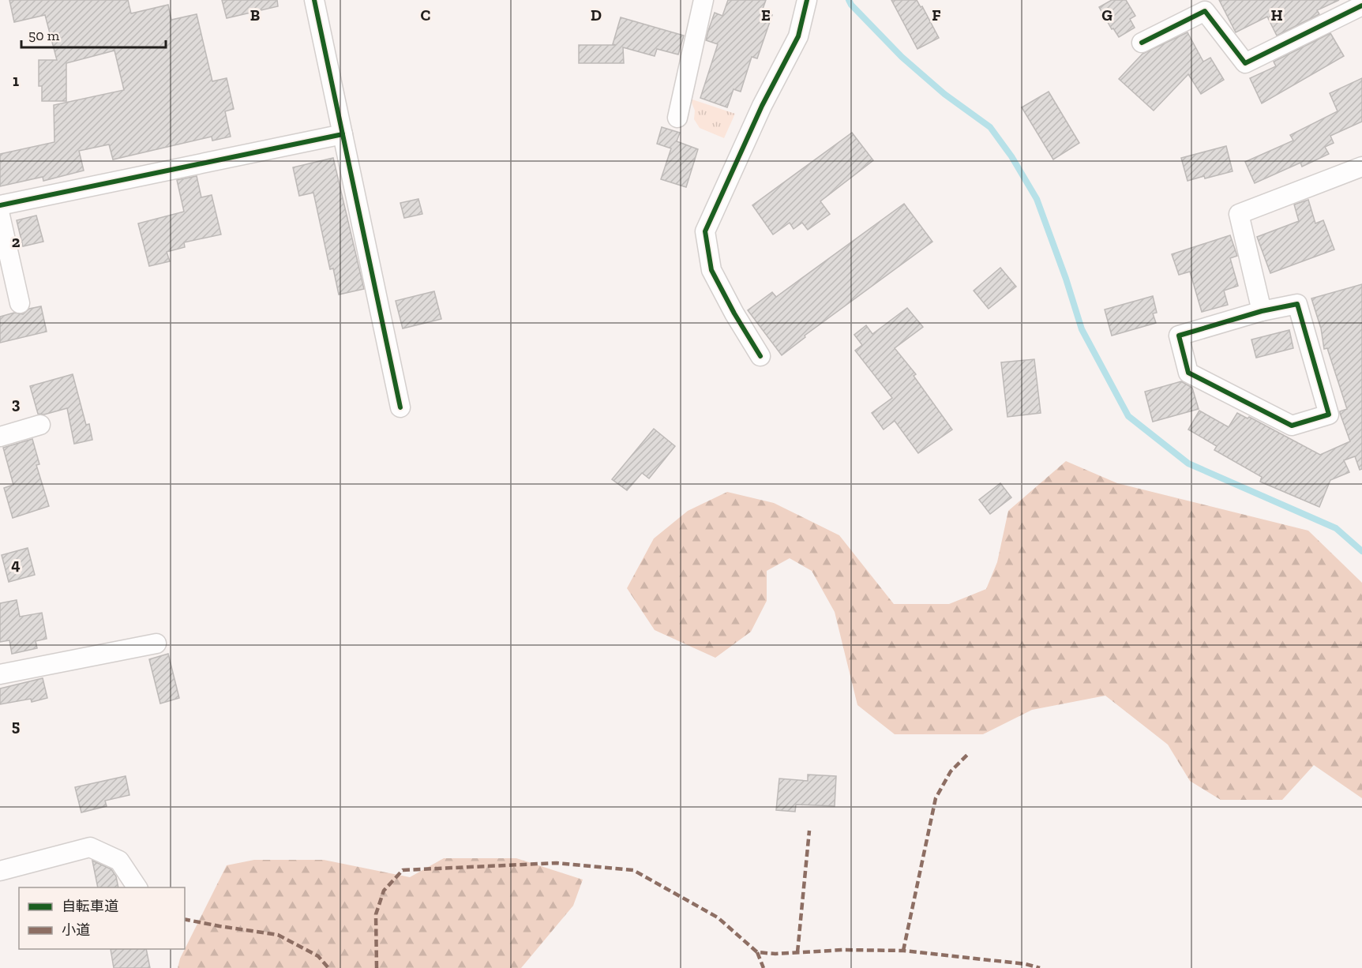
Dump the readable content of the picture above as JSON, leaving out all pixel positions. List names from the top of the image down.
{
  "legend": ["自転車道", "小道"],
  "scale_bar": "50 m",
  "grid": {
    "columns": [
      "B",
      "C",
      "D",
      "E",
      "F",
      "G",
      "H"
    ],
    "rows": [
      "1",
      "2",
      "3",
      "4",
      "5"
    ]
  }
}
